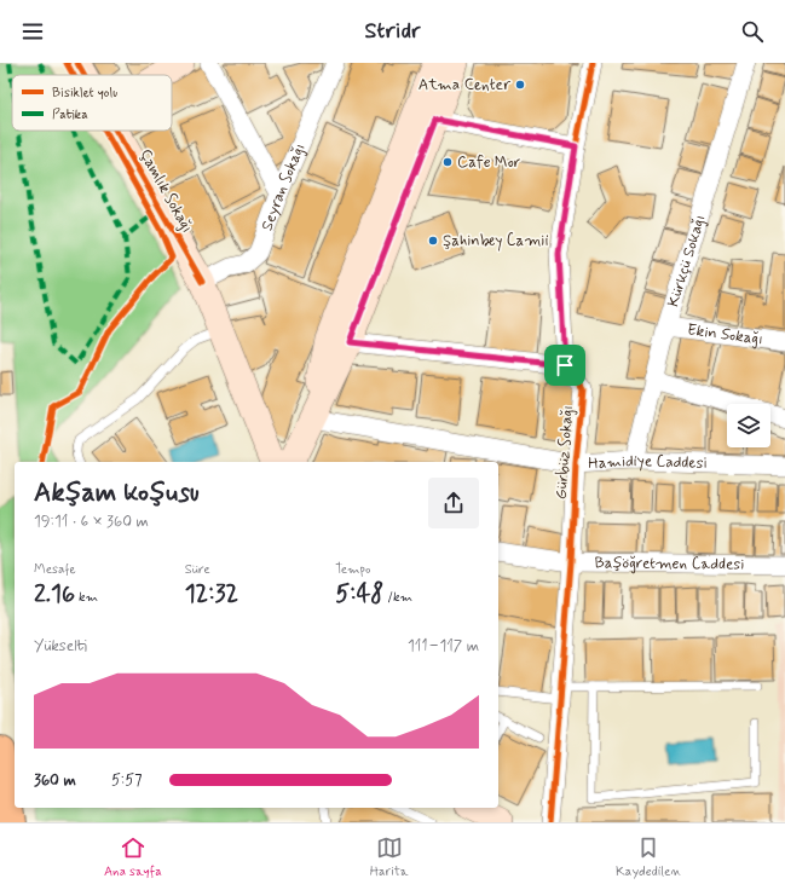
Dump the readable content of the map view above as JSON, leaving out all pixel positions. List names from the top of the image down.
{
  "streets": {
    "main road": ["Çamlık Sokağı"],
    "street": [
      "Seyran Sokağı",
      "Kürkçü Sokağı",
      "Ekin Sokağı",
      "Gürbüz Sokağı",
      "Hamidiye Caddesi",
      "Başöğretmen Caddesi"
    ]
  },
  "crossings": [
    ["Seyran Sokağı", "Çamlık Sokağı"],
    ["Kürkçü Sokağı", "Ekin Sokağı"],
    ["Kürkçü Sokağı", "Hamidiye Caddesi"],
    ["Gürbüz Sokağı", "Hamidiye Caddesi"],
    ["Gürbüz Sokağı", "Başöğretmen Caddesi"]
  ],
  "places": ["Atma Center", "Cafe Mor", "Şahinbey Camii"],
  "legend": ["Bisiklet yolu", "Patika"],
  "page": {
    "header": "Stridr",
    "heading": ["Akşam koşusu", "19:11 · 6 × 360 m"],
    "stats": [
      ["Mesafe", "2.16 km"],
      ["Süre", "12:32"],
      ["Tempo", "5:48 /km"]
    ],
    "chart": ["Yükselti", "111–117 m"],
    "list": [
      {
        "name": "360 m",
        "note": "5:57"
      }
    ],
    "tabs": ["Ana sayfa", "Harita", "Kaydedilen"]
  }
}
